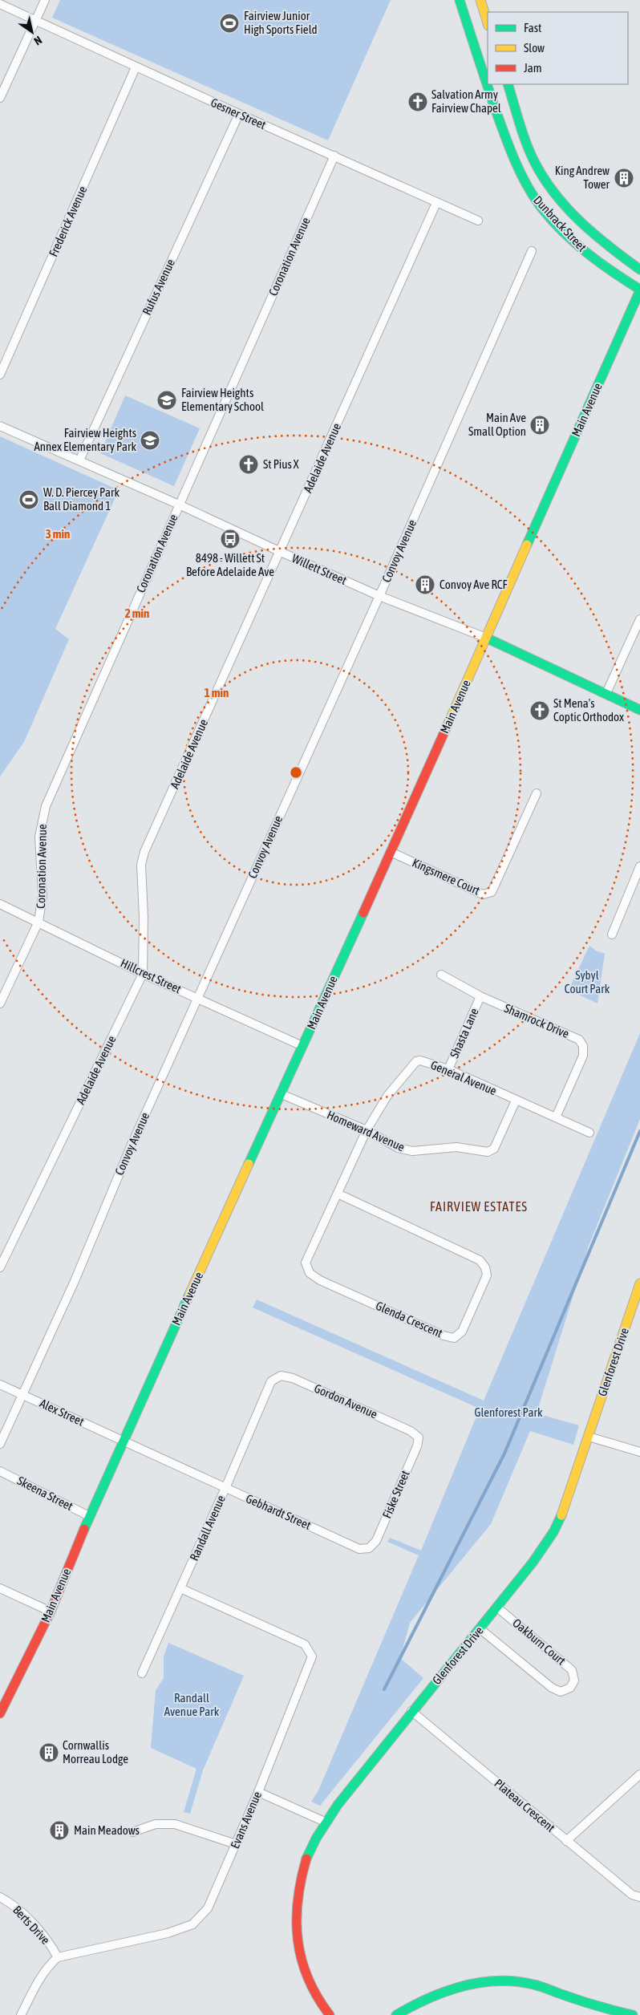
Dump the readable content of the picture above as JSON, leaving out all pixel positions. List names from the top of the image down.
{
  "streets": {
    "street": [
      "Gesner Street",
      "Frederick Avenue",
      "Dunbrack Street",
      "Coronation Avenue",
      "Rufus Avenue",
      "Main Avenue",
      "Adelaide Avenue",
      "Convoy Avenue",
      "Willett Street",
      "Kingsmere Court",
      "Hillcrest Street",
      "Shamrock Drive",
      "Shasta Lane",
      "General Avenue",
      "Homeward Avenue",
      "Glenda Crescent",
      "Glenforest Drive",
      "Gordon Avenue",
      "Alex Street",
      "Skeena Street",
      "Fiske Street",
      "Gebhardt Street",
      "Randall Avenue",
      "Oakburn Court",
      "Plateau Crescent",
      "Evans Avenue",
      "Berts Drive"
    ]
  },
  "crossings": [
    ["Gesner Street", "Frederick Avenue"],
    ["Gesner Street", "Coronation Avenue"],
    ["Gesner Street", "Rufus Avenue"],
    ["Gesner Street", "Adelaide Avenue"],
    ["Dunbrack Street", "Main Avenue"],
    ["Coronation Avenue", "Willett Street"],
    ["Coronation Avenue", "Hillcrest Street"],
    ["Rufus Avenue", "Willett Street"],
    ["Main Avenue", "Willett Street"],
    ["Main Avenue", "Kingsmere Court"],
    ["Main Avenue", "Hillcrest Street"],
    ["Main Avenue", "Homeward Avenue"],
    ["Main Avenue", "Alex Street"],
    ["Main Avenue", "Skeena Street"],
    ["Main Avenue", "Gebhardt Street"],
    ["Adelaide Avenue", "Willett Street"],
    ["Adelaide Avenue", "Hillcrest Street"],
    ["Convoy Avenue", "Willett Street"],
    ["Convoy Avenue", "Hillcrest Street"],
    ["Convoy Avenue", "Alex Street"],
    ["Shamrock Drive", "Shasta Lane"],
    ["Shamrock Drive", "General Avenue"],
    ["Shasta Lane", "General Avenue"],
    ["General Avenue", "Homeward Avenue"],
    ["General Avenue", "Glenda Crescent"],
    ["Homeward Avenue", "Glenda Crescent"],
    ["Glenforest Drive", "Oakburn Court"],
    ["Glenforest Drive", "Plateau Crescent"],
    ["Gordon Avenue", "Fiske Street"],
    ["Gordon Avenue", "Randall Avenue"],
    ["Alex Street", "Gebhardt Street"],
    ["Fiske Street", "Gebhardt Street"],
    ["Gebhardt Street", "Randall Avenue"],
    ["Randall Avenue", "Evans Avenue"],
    ["Evans Avenue", "Berts Drive"]
  ],
  "districts": ["FAIRVIEW ESTATES"],
  "parks": ["Sybyl Court Park", "Glenforest Park", "Randall Avenue Park"],
  "places": {
    "sports": ["Fairview Junior High Sports Field", "W. D. Piercey Park Ball Diamond 1"],
    "church": ["Salvation Army Fairview Chapel", "St Pius X", "St Mena's Coptic Orthodox"],
    "building": [
      "King Andrew Tower",
      "Main Ave Small Option",
      "Convoy Ave RCF",
      "Cornwallis Morreau Lodge",
      "Main Meadows"
    ],
    "school or university": ["Fairview Heights Elementary School", "Fairview Heights Annex Elementary Park"],
    "bus stop": ["8498 - Willett St Before Adelaide Ave"]
  },
  "legend": ["Fast", "Slow", "Jam"],
  "north": "bottom right",
  "rings": ["3 min", "2 min", "1 min"]
}
